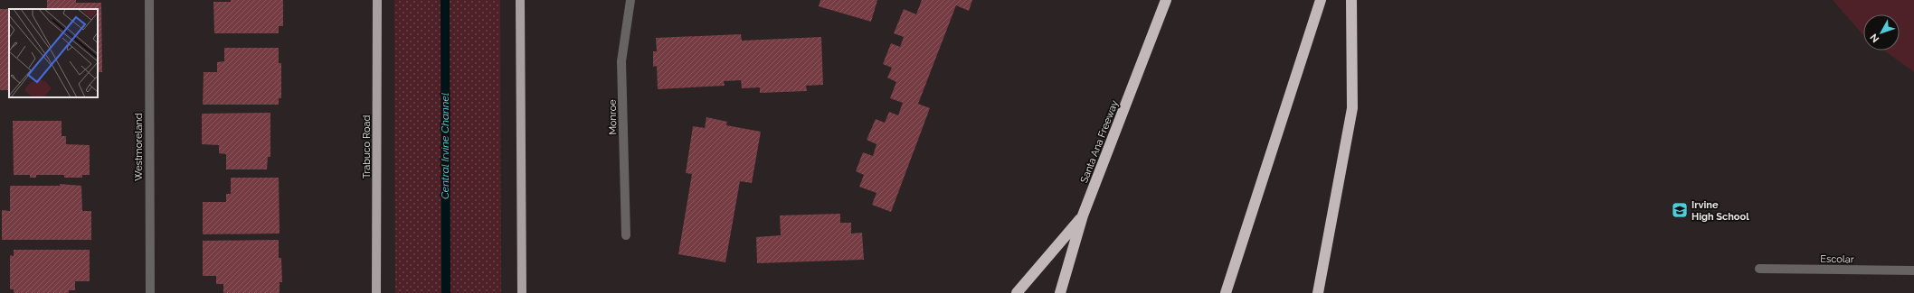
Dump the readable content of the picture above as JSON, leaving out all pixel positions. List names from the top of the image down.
{
  "streets": {
    "highway": ["Santa Ana Freeway"],
    "main road": ["Trabuco Road"],
    "street": ["Monroe", "Westmoreland", "Escolar"]
  },
  "water": ["Central Irvine Channel"],
  "places": {
    "school or university": ["Irvine High School"]
  },
  "north": "bottom left"
}
